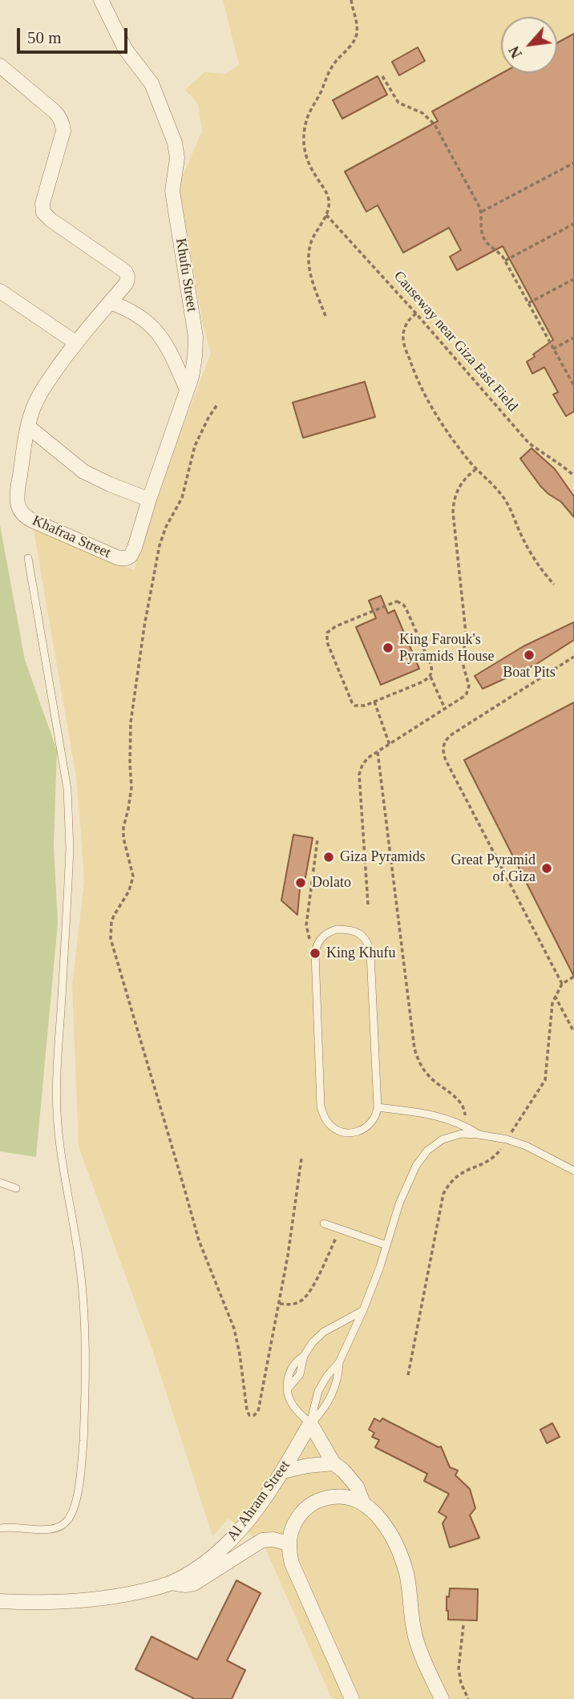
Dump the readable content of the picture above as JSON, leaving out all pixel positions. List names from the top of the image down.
{
  "streets": {
    "street": ["Khufu Street", "Khafraa Street", "Al Ahram Street"],
    "path": ["Causeway near Giza East Field"]
  },
  "crossings": [
    ["Khufu Street", "Khafraa Street"]
  ],
  "places": [
    "King Farouk's Pyramids House",
    "Boat Pits",
    "Giza Pyramids",
    "Great Pyramid of Giza",
    "Dolato",
    "King Khufu"
  ],
  "scale_bar": "50 m",
  "north": "bottom left"
}
